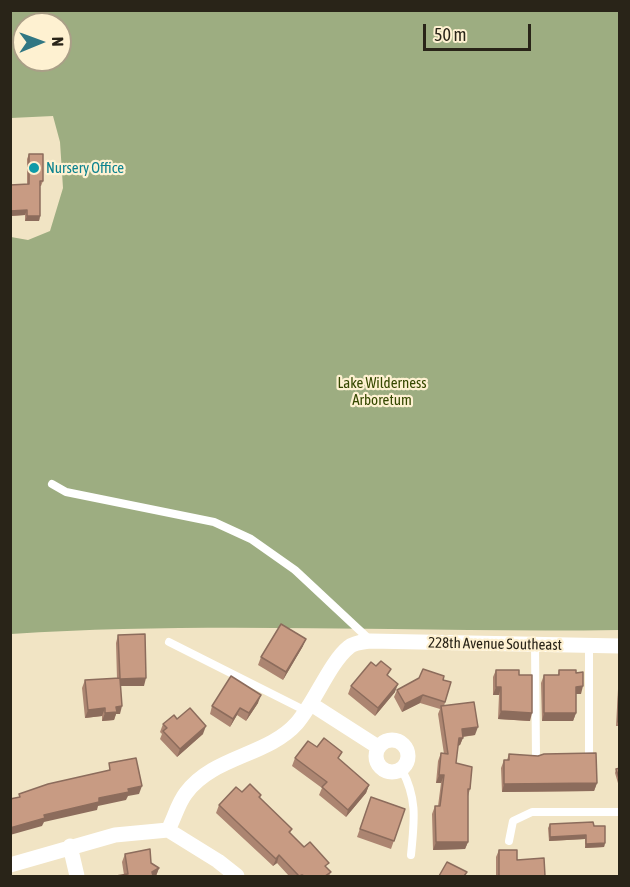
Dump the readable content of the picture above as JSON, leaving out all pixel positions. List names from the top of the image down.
{
  "streets": {
    "street": ["228th Avenue Southeast"]
  },
  "parks": ["Lake Wilderness Arboretum"],
  "places": ["Nursery Office"],
  "scale_bar": "50 m",
  "north": "right"
}
